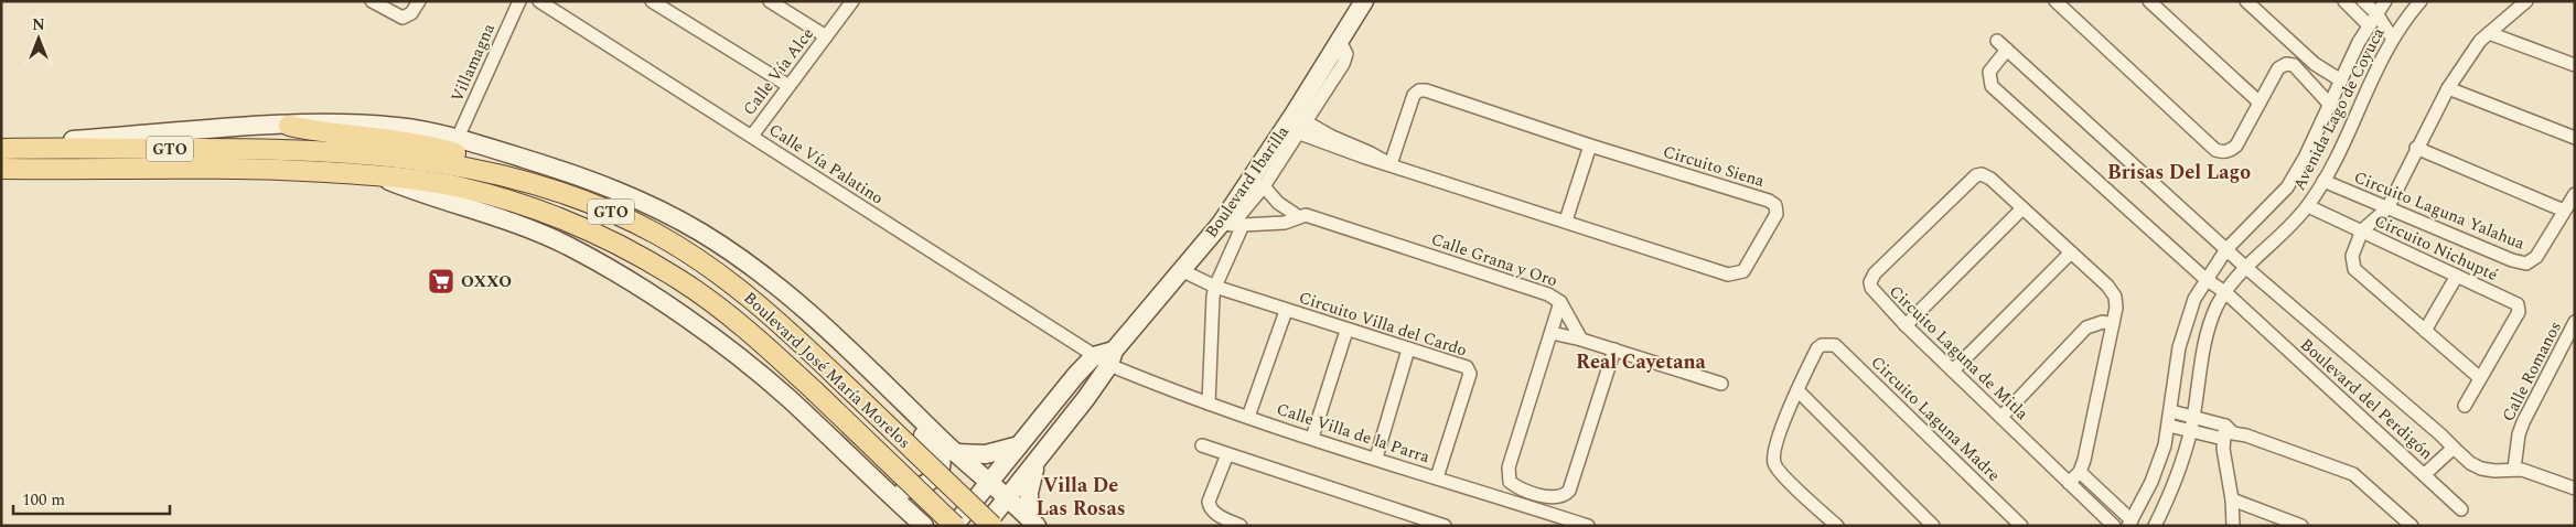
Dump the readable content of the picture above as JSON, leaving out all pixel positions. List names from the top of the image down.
{
  "streets": {
    "main road": ["GTO", "Boulevard José María Morelos"],
    "street": [
      "Villamagna",
      "Calle Vía Alce",
      "Avenida Lago de Coyuca",
      "Calle Vía Palatino",
      "Circuito Siena",
      "Boulevard Ibarilla",
      "Circuito Laguna Yalahua",
      "Circuito Nichupté",
      "Calle Grana y Oro",
      "Circuito Villa del Cardo",
      "Circuito Laguna de Mitla",
      "Calle Romanos",
      "Boulevard del Perdigón",
      "Circuito Laguna Madre",
      "Calle Villa de la Parra"
    ]
  },
  "crossings": [
    ["Villamagna", "Boulevard José María Morelos"],
    ["Calle Vía Alce", "Calle Vía Palatino"],
    ["Avenida Lago de Coyuca", "Circuito Laguna Yalahua"],
    ["Avenida Lago de Coyuca", "Boulevard del Perdigón"],
    ["Calle Vía Palatino", "Boulevard Ibarilla"],
    ["Calle Vía Palatino", "Calle Villa de la Parra"],
    ["Circuito Siena", "Boulevard Ibarilla"],
    ["Boulevard Ibarilla", "Calle Grana y Oro"],
    ["Boulevard Ibarilla", "Circuito Villa del Cardo"],
    ["Boulevard Ibarilla", "Calle Villa de la Parra"],
    ["Circuito Villa del Cardo", "Calle Villa de la Parra"]
  ],
  "districts": ["Brisas Del Lago", "Real Cayetana", "Villa De Las Rosas"],
  "places": {
    "supermarket": ["OXXO"]
  },
  "scale_bar": "100 m",
  "north": "top"
}
